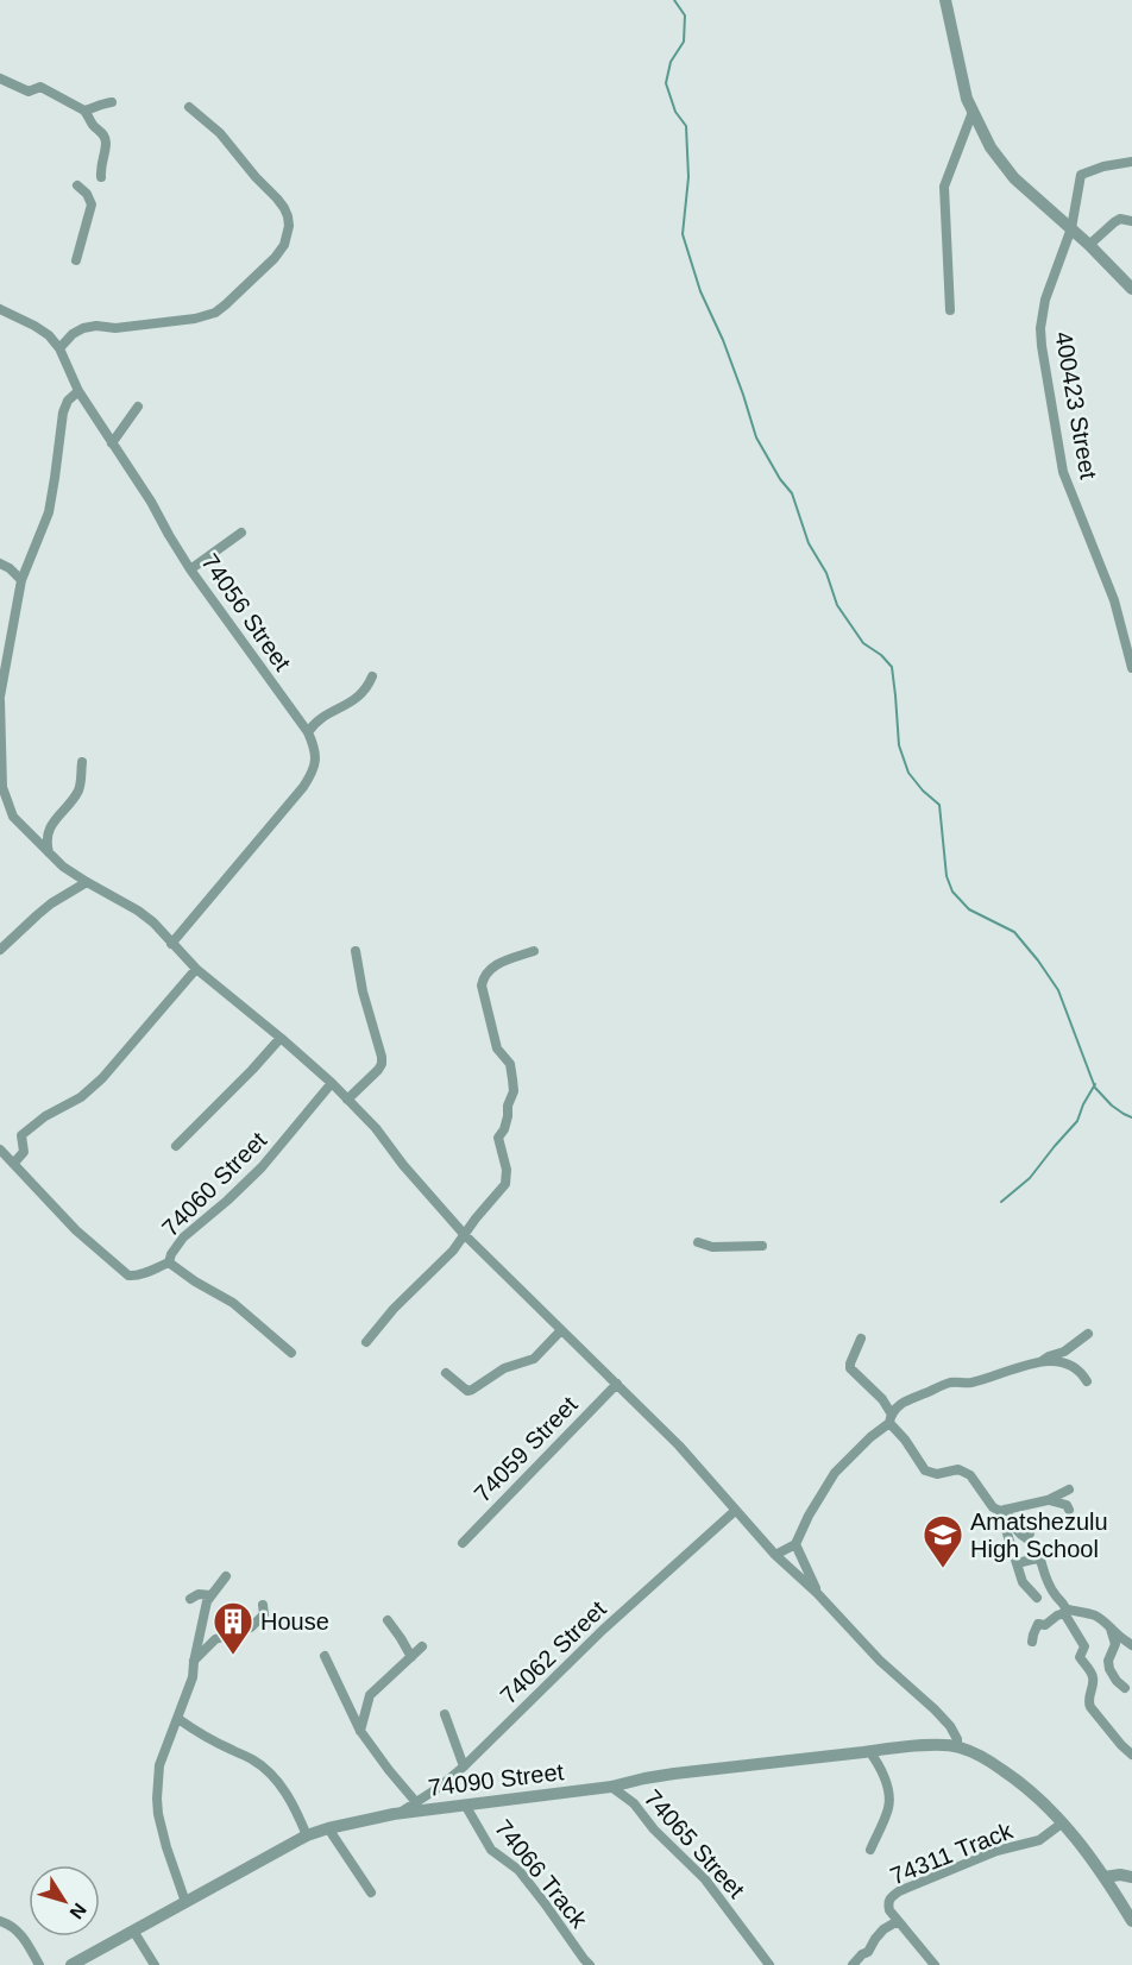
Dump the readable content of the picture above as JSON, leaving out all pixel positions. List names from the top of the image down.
{
  "streets": {
    "street": [
      "400423 Street",
      "74056 Street",
      "74060 Street",
      "74059 Street",
      "74062 Street",
      "74090 Street",
      "74065 Street",
      "74311 Track",
      "74066 Track"
    ]
  },
  "crossings": [
    ["74062 Street", "74090 Street"],
    ["74090 Street", "74065 Street"],
    ["74090 Street", "74066 Track"]
  ],
  "places": {
    "school or university": ["Amatshezulu High School"],
    "building": ["House"]
  },
  "north": "bottom right"
}
